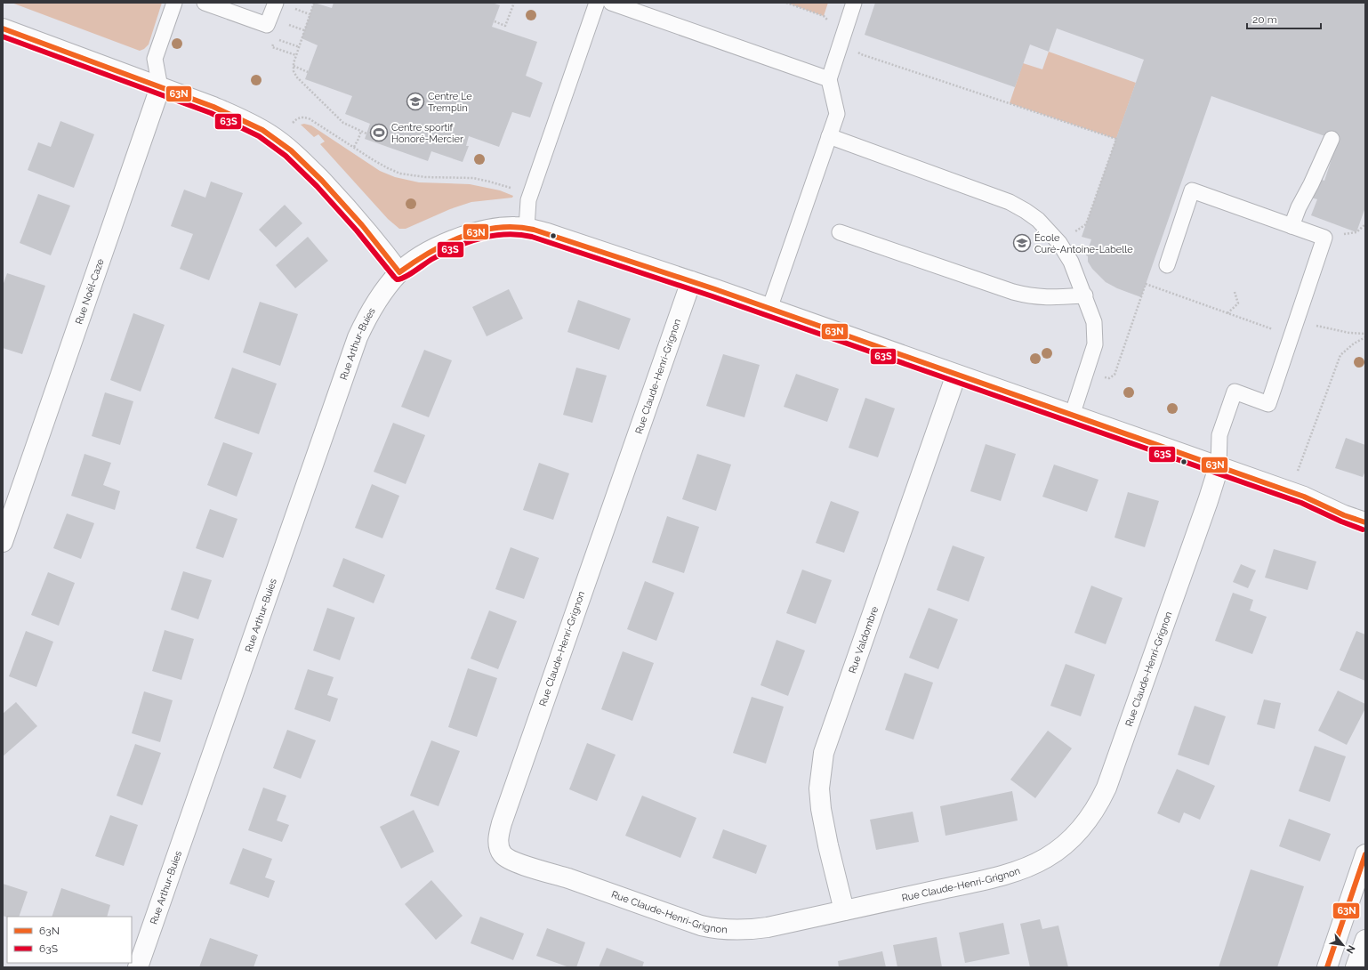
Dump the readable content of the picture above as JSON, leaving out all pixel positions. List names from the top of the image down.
{
  "streets": {
    "street": [
      "Rue Noël-Caze",
      "Rue Arthur-Buies",
      "Rue Claude-Henri-Grignon",
      "Rue Valdombre"
    ]
  },
  "crossings": [
    ["Rue Claude-Henri-Grignon", "Rue Valdombre"]
  ],
  "places": {
    "school or university": ["Centre Le Tremplin", "École Curé-Antoine-Labelle"],
    "sports": ["Centre sportif Honoré-Mercier"]
  },
  "lines": ["transit line 63N", "transit line 63S"],
  "legend": ["63N", "63S"],
  "scale_bar": "20 m",
  "north": "bottom right"
}
